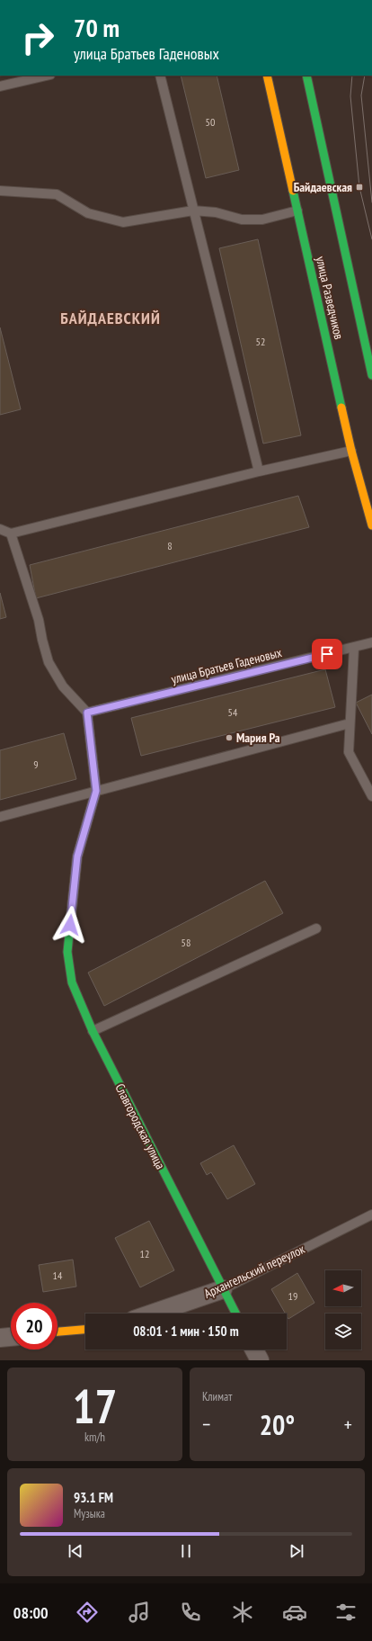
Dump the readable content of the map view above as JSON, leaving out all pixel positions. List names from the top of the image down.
{
  "streets": {
    "main road": ["улица Разведчиков", "Славгородская улица"],
    "street": ["Архангельский переулок"],
    "lane": ["улица Братьев Гаденовых"]
  },
  "crossings": [
    ["Славгородская улица", "Архангельский переулок"]
  ],
  "districts": ["БАЙДАЕВСКИЙ"],
  "places": {
    "transit": ["Байдаевская"],
    "other": ["Мария Ра"]
  },
  "house_numbers": [
    "50",
    "52",
    "8",
    "54",
    "9",
    "58",
    "12",
    "14",
    "19"
  ],
  "north": "left",
  "page": {
    "turn": ["70 m", "улица Братьев Гаденовых"],
    "limit": "20",
    "trip": "08:01 · 1 мин · 150 m",
    "tile": [
      ["17", "km/h"],
      "Климат"
    ],
    "heat": ["−", "20°", "+"],
    "song": ["93.1 FM", "Музыка"],
    "tabs": "08:00"
  }
}
